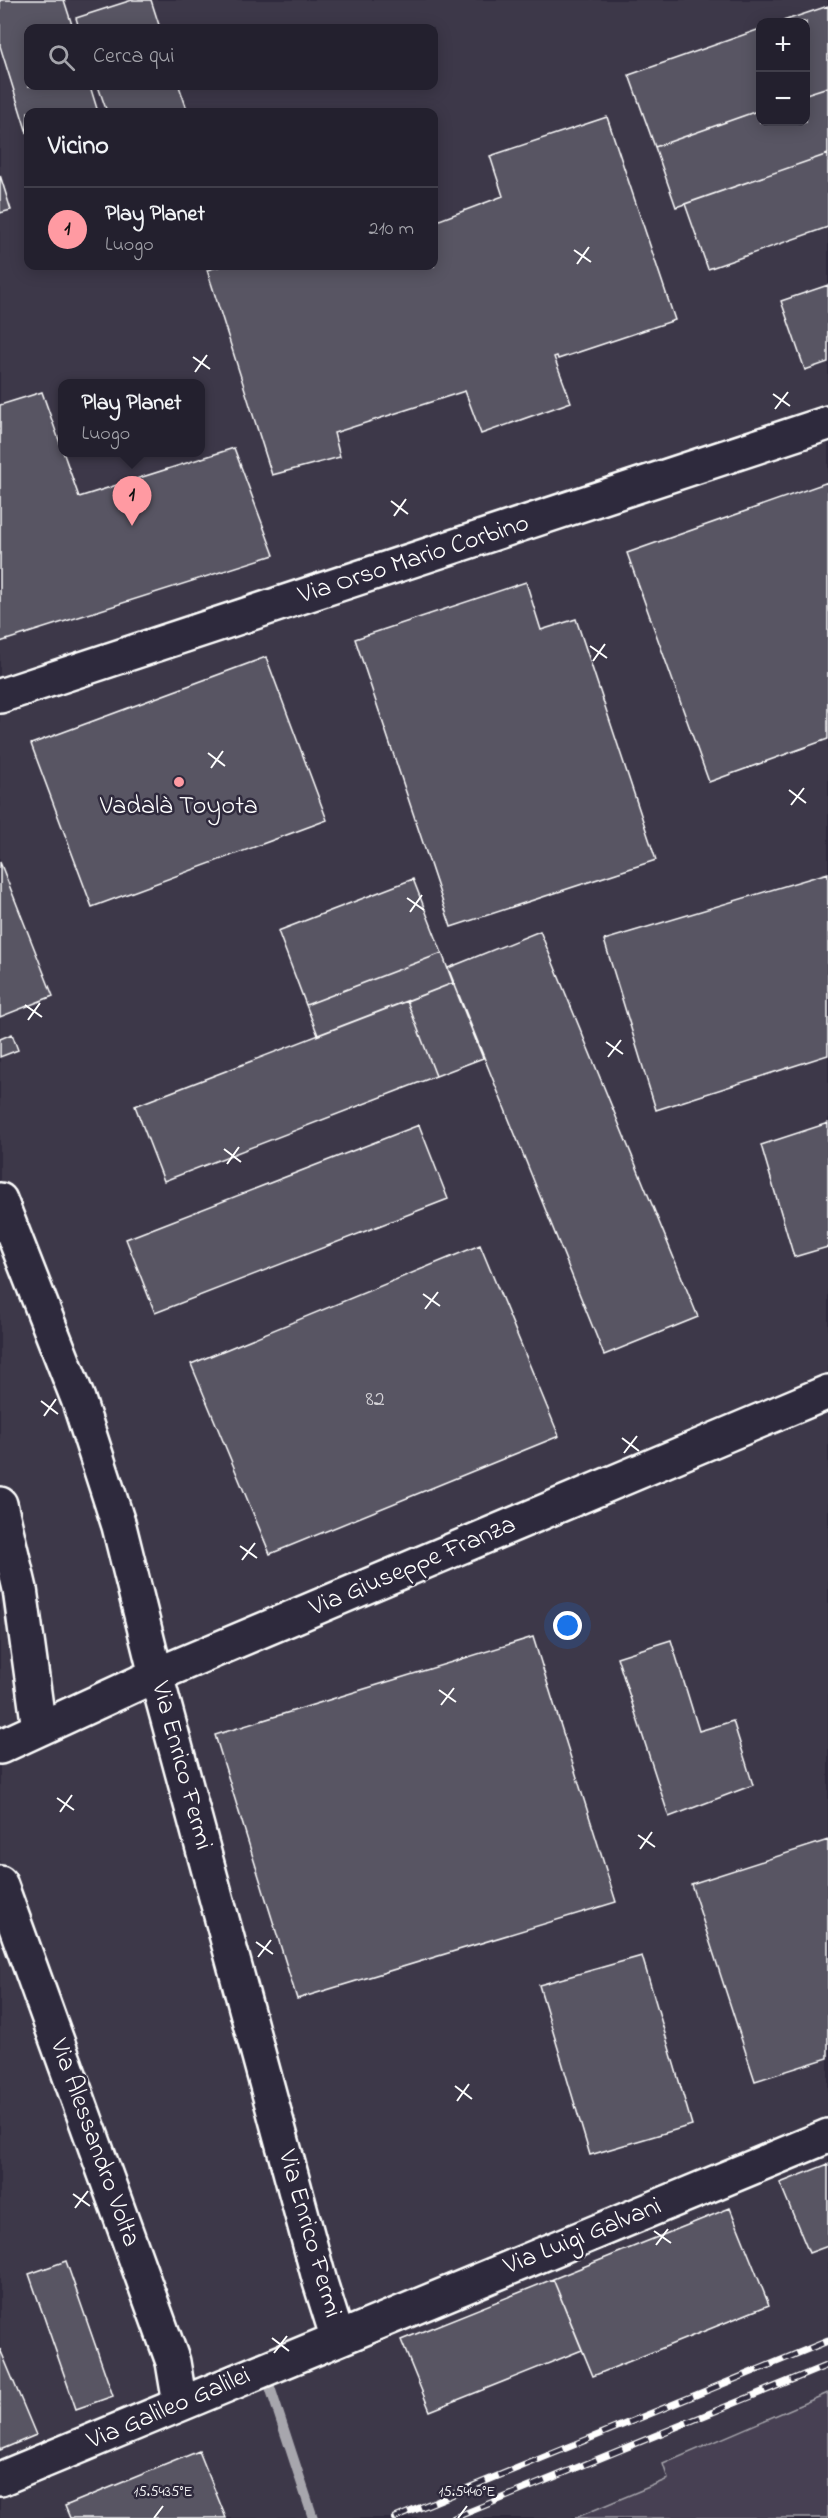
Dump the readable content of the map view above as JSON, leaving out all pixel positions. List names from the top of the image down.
{
  "streets": {
    "street": [
      "Via Orso Mario Corbino",
      "Via Giuseppe Franza",
      "Via Enrico Fermi",
      "Via Alessandro Volta",
      "Via Luigi Galvani",
      "Via Galileo Galilei"
    ]
  },
  "crossings": [
    ["Via Giuseppe Franza", "Via Enrico Fermi"],
    ["Via Enrico Fermi", "Via Luigi Galvani"],
    ["Via Enrico Fermi", "Via Galileo Galilei"],
    ["Via Alessandro Volta", "Via Galileo Galilei"],
    ["Via Luigi Galvani", "Via Galileo Galilei"]
  ],
  "places": ["Vadalà Toyota"],
  "house_numbers": ["82"],
  "page": {
    "map_buttons": ["+", "−"],
    "search": "Cerca qui",
    "heading": "Vicino",
    "list": [
      {
        "mark": "1",
        "name": "Play Planet",
        "note": "Luogo",
        "value": "210 m"
      }
    ],
    "popup": ["Play Planet", "Luogo"],
    "pins": "1"
  },
  "coordinates": ["15.5435°E", "15.5440°E"]
}
